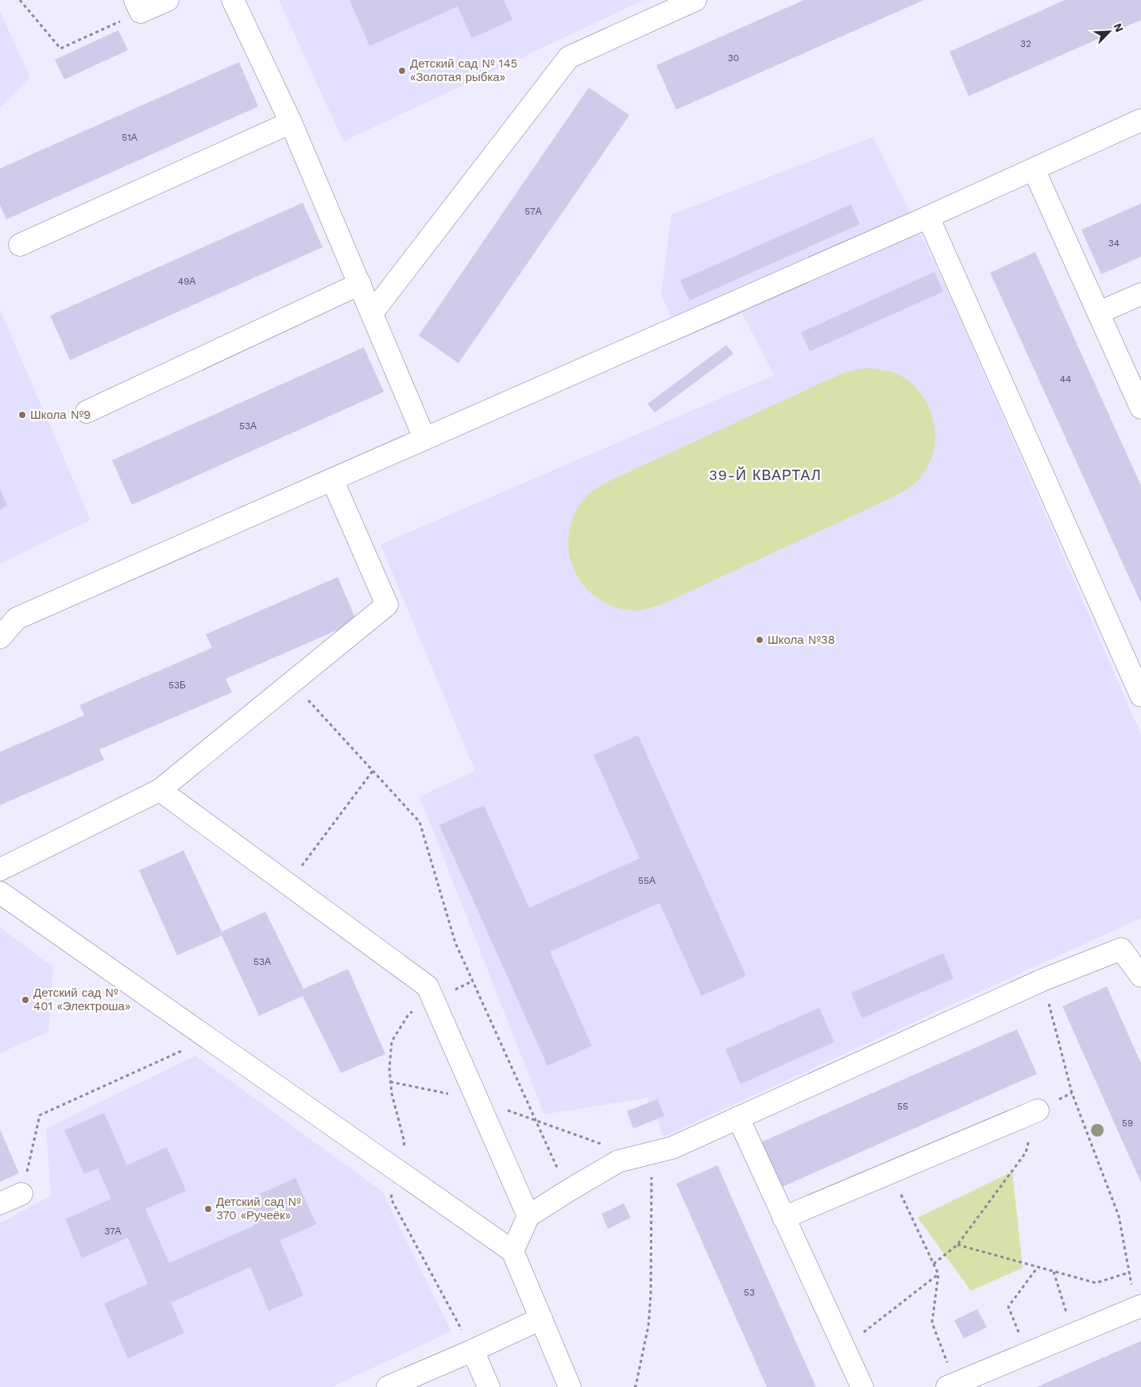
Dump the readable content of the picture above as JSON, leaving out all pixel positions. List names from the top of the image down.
{
  "districts": ["39-Й КВАРТАЛ"],
  "places": [
    "Детский сад № 145 «Золотая рыбка»",
    "Школа №9",
    "Школа №38",
    "Детский сад № 401 «Электроша»",
    "Детский сад № 370 «Ручеёк»"
  ],
  "house_numbers": [
    "32",
    "30",
    "51А",
    "57А",
    "34",
    "49А",
    "44",
    "53А",
    "53Б",
    "55А",
    "53А",
    "55",
    "59",
    "37А",
    "53"
  ],
  "north": "top right"
}
